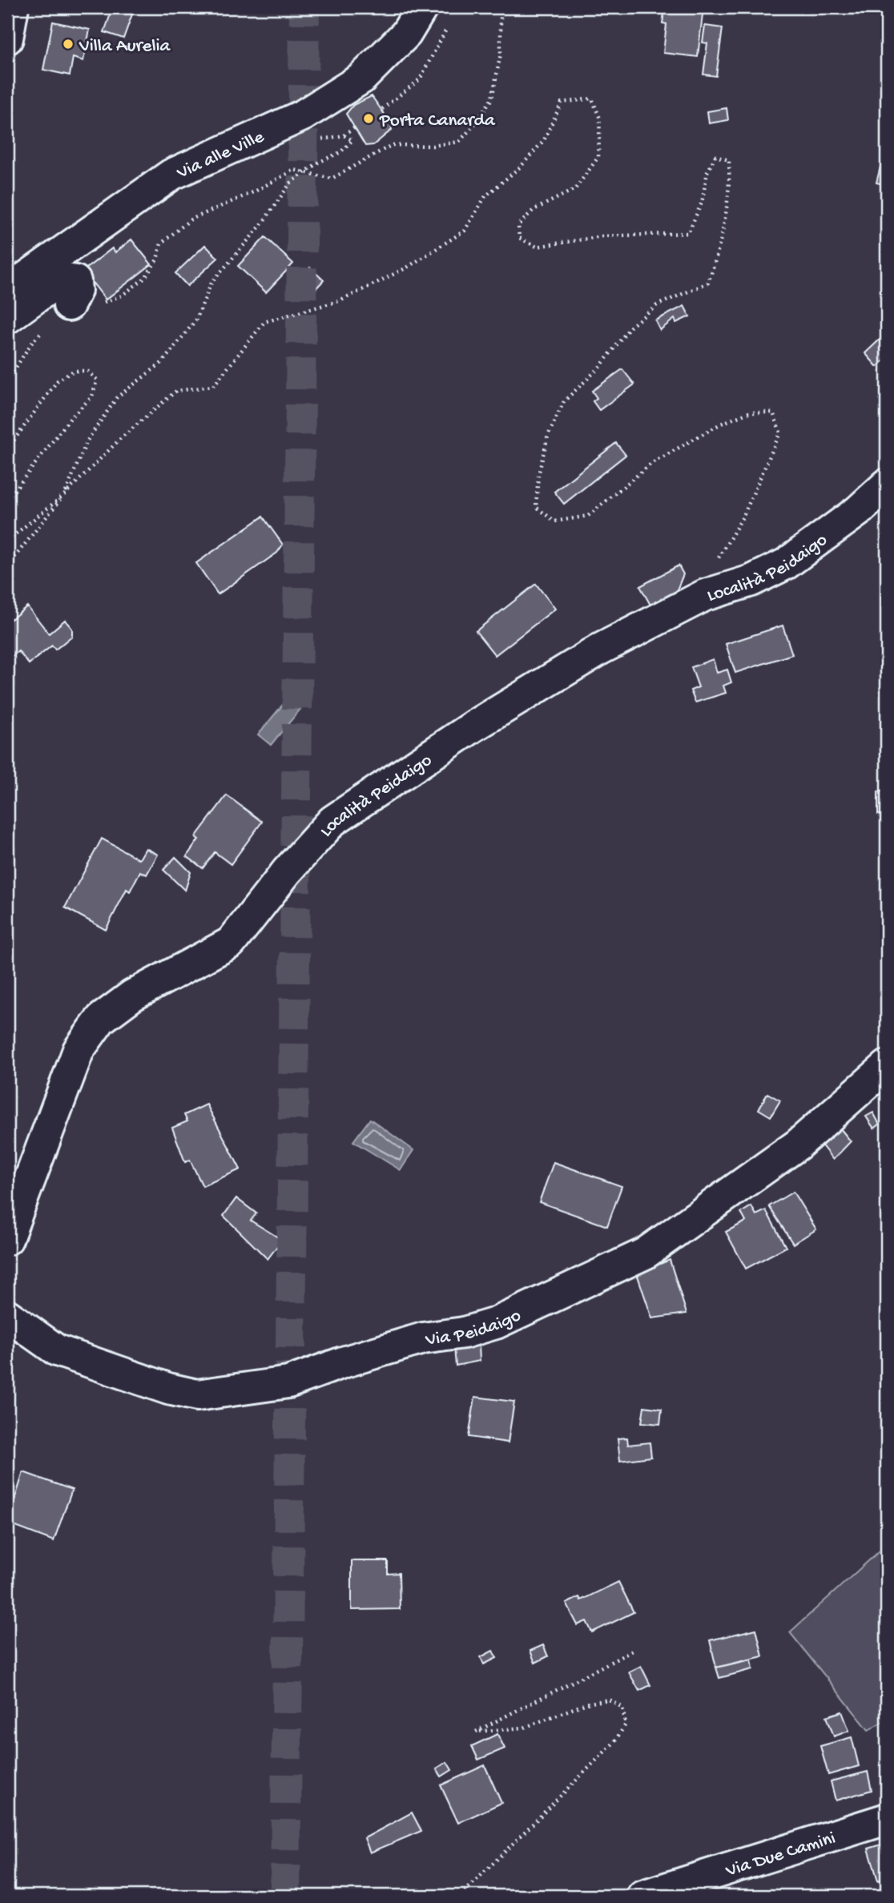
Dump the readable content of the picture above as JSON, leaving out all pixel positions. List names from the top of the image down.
{
  "streets": {
    "street": [
      "Via alle Ville",
      "Località Peidaigo",
      "Via Peidaigo",
      "Via Due Camini"
    ]
  },
  "places": ["Villa Aurelia", "Porta Canarda"]
}
